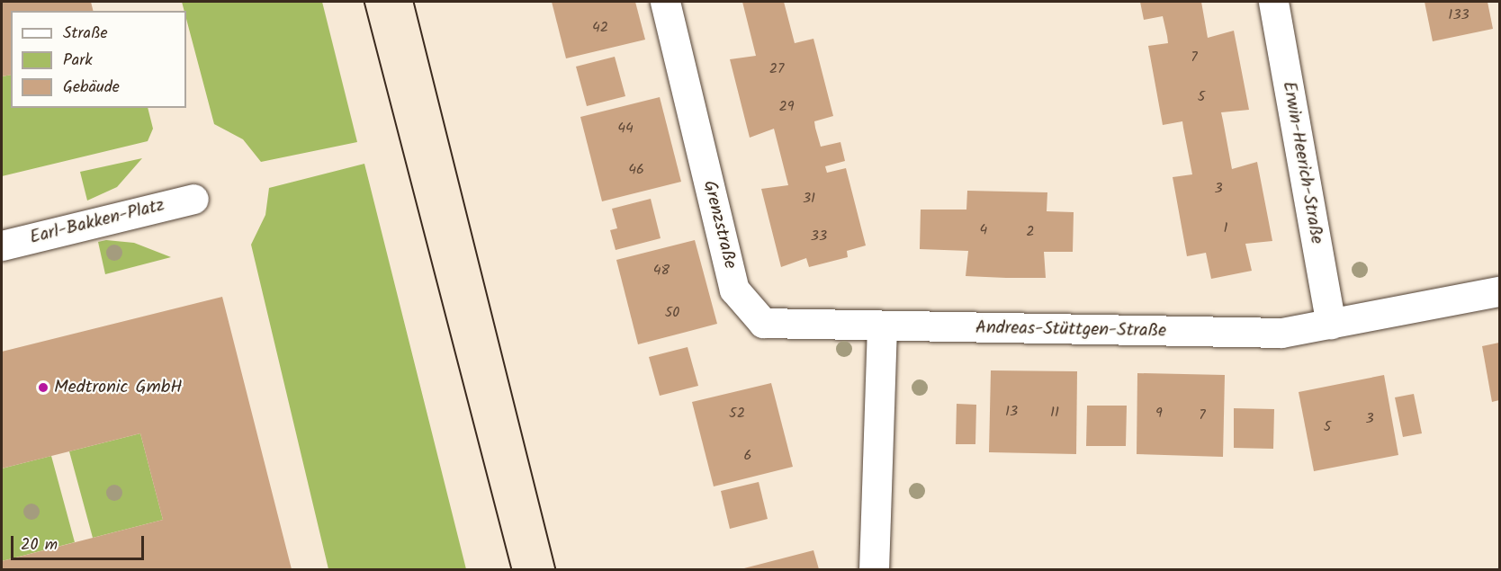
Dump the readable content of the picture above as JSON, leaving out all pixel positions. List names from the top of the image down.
{
  "streets": {
    "street": [
      "Erwin-Heerich-Straße",
      "Earl-Bakken-Platz",
      "Grenzstraße",
      "Andreas-Stüttgen-Straße"
    ]
  },
  "crossings": [
    ["Erwin-Heerich-Straße", "Andreas-Stüttgen-Straße"],
    ["Grenzstraße", "Andreas-Stüttgen-Straße"]
  ],
  "places": ["Medtronic GmbH"],
  "house_numbers": [
    "133",
    "42",
    "7",
    "27",
    "5",
    "29",
    "44",
    "46",
    "3",
    "31",
    "1",
    "4",
    "2",
    "33",
    "48",
    "50",
    "13",
    "11",
    "52",
    "9",
    "7",
    "3",
    "5",
    "6"
  ],
  "legend": ["Straße", "Park", "Gebäude"],
  "scale_bar": "20 m"
}
